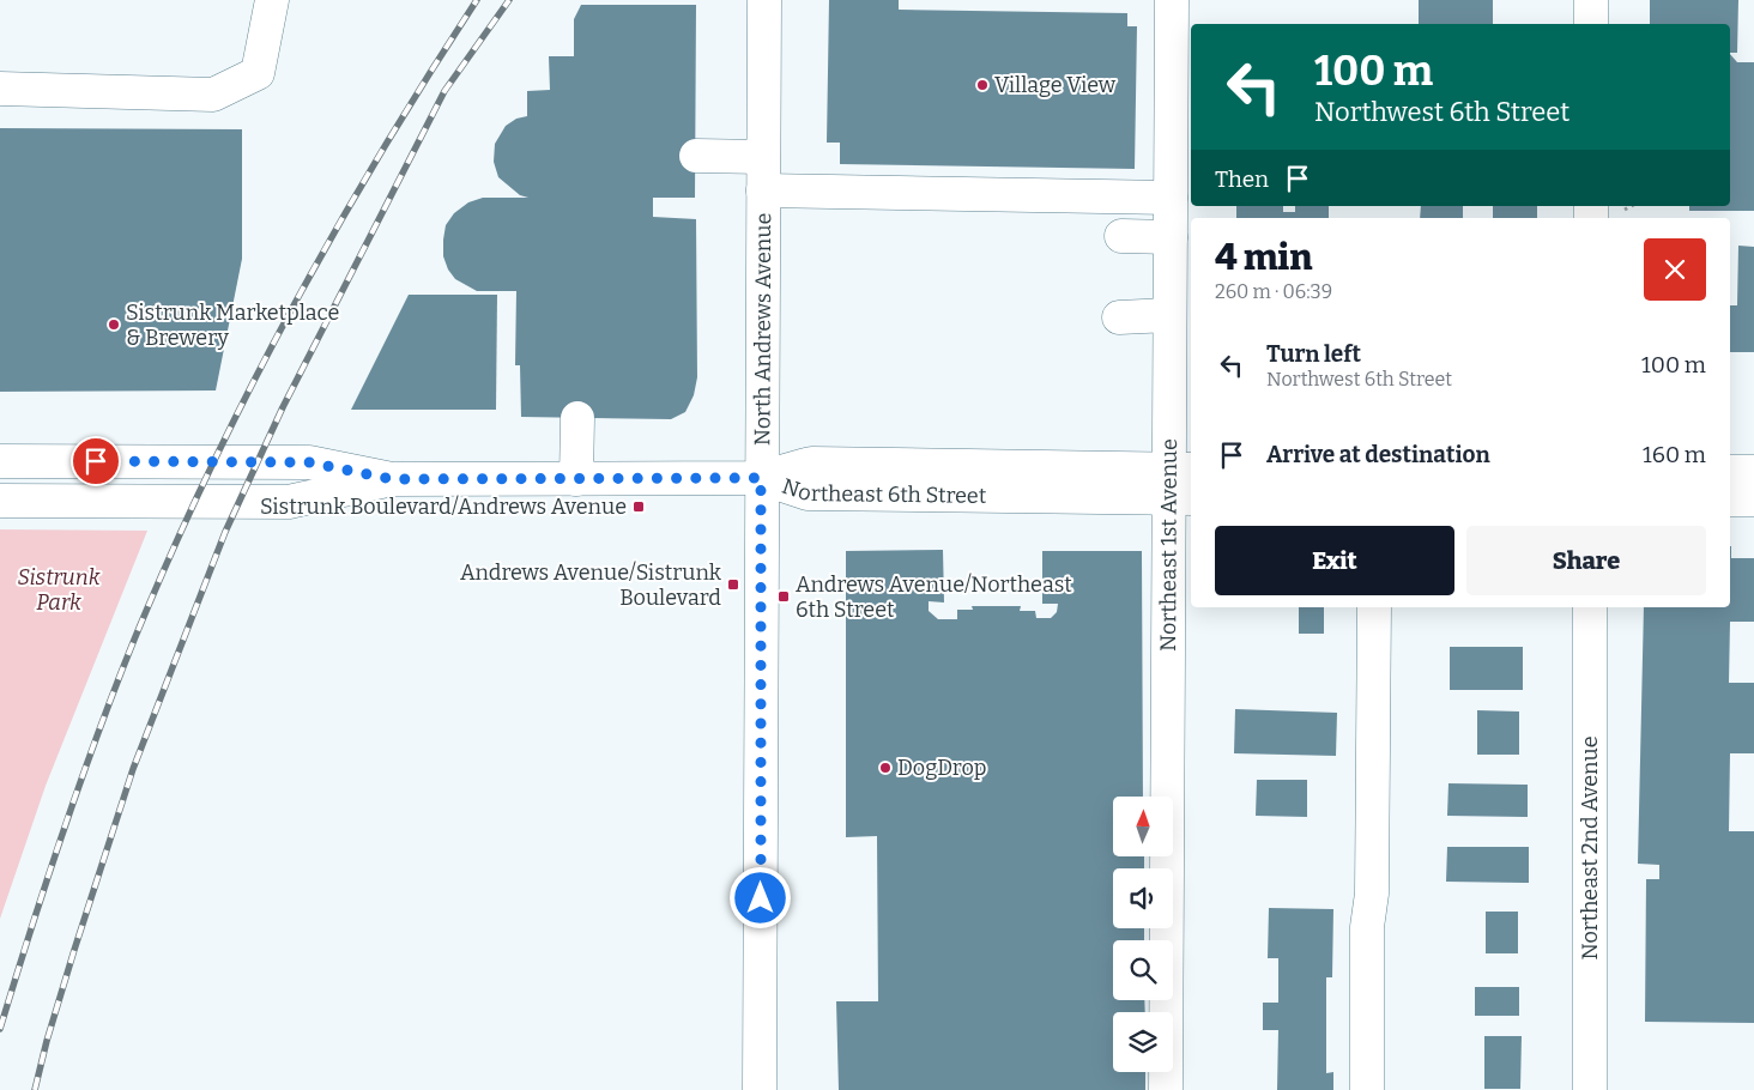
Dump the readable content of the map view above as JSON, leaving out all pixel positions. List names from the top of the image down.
{
  "streets": {
    "street": [
      "North Andrews Avenue",
      "Northeast 6th Street",
      "Northeast 1st Avenue",
      "Northeast 2nd Avenue"
    ]
  },
  "crossings": [
    ["North Andrews Avenue", "Northeast 6th Street"],
    ["Northeast 6th Street", "Northeast 1st Avenue"]
  ],
  "parks": ["Sistrunk Park"],
  "places": {
    "other": ["Village View", "Sistrunk Marketplace & Brewery", "DogDrop"],
    "transit": ["Sistrunk Boulevard/Andrews Avenue", "Andrews Avenue/Sistrunk Boulevard", "Andrews Avenue/Northeast 6th Street"]
  },
  "north": "top",
  "page": {
    "turn": ["100 m", "Northwest 6th Street"],
    "then": "Then",
    "heading": ["4 min", "260 m · 06:39"],
    "list": [
      {
        "name": "Turn left",
        "note": "Northwest 6th Street",
        "value": "100 m"
      },
      {
        "name": "Arrive at destination",
        "value": "160 m"
      }
    ],
    "buttons": ["Exit", "Share"]
  }
}
